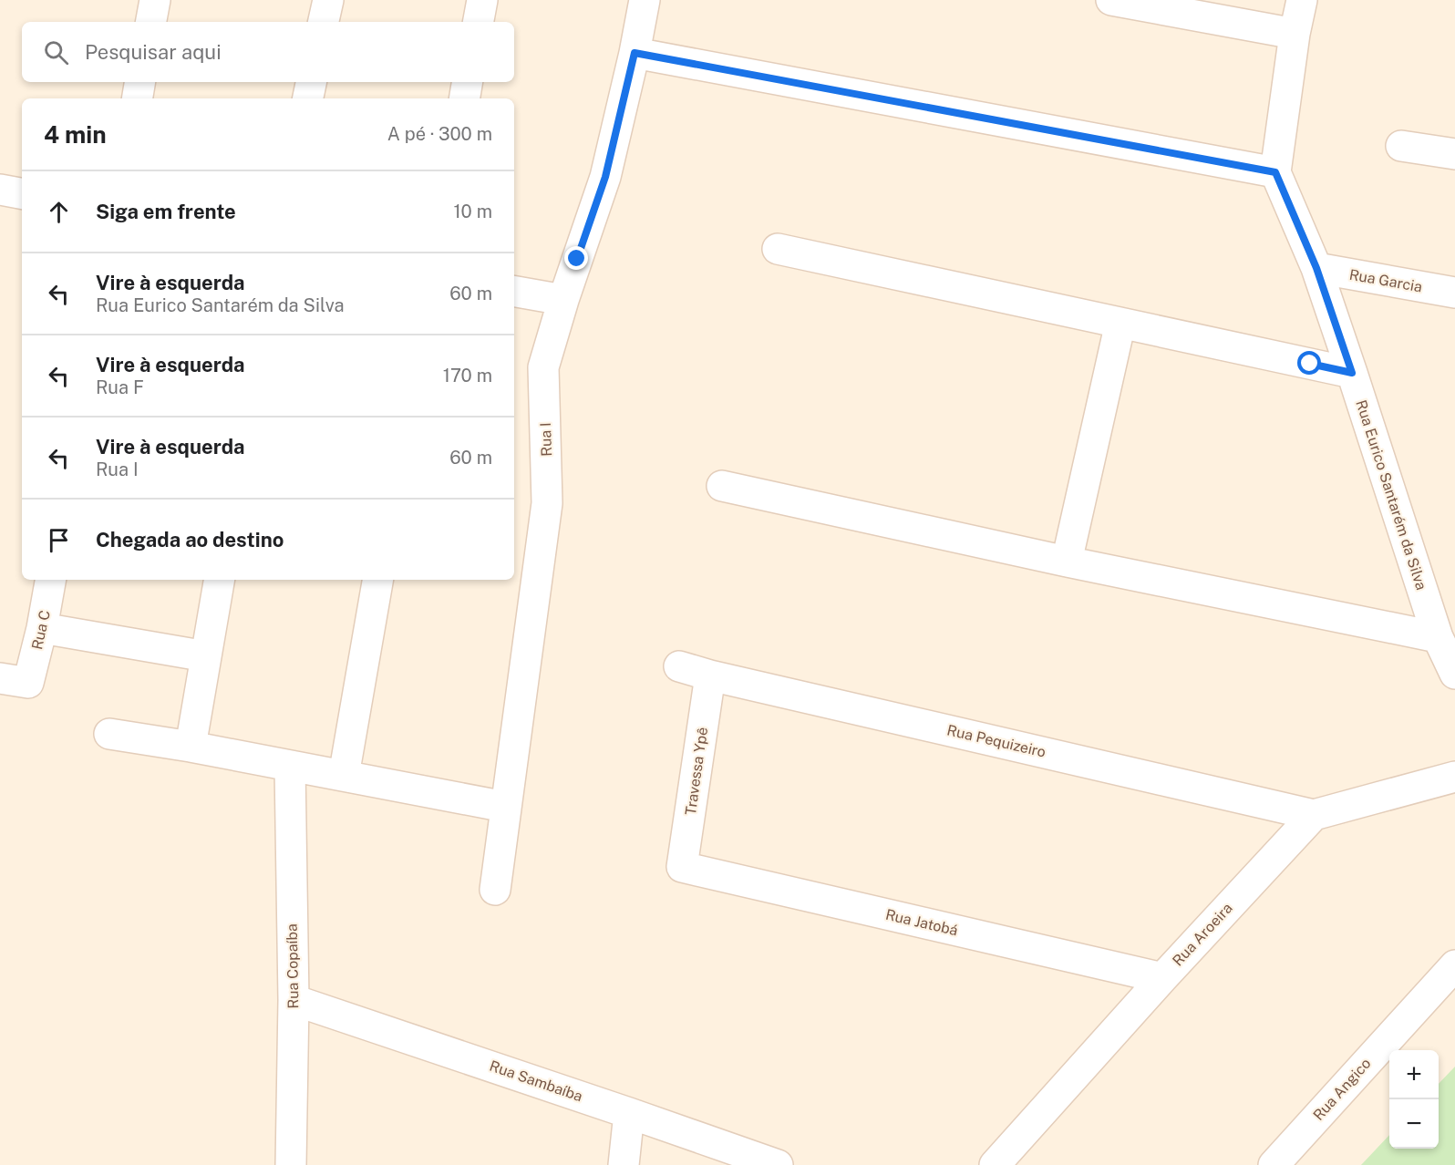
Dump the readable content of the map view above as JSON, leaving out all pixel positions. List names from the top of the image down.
{
  "streets": {
    "street": [
      "Rua Garcia",
      "Rua I",
      "Rua Eurico Santarém da Silva",
      "Rua C",
      "Rua Pequizeiro",
      "Travessa Ypê",
      "Rua Jatobá",
      "Rua Aroeira",
      "Rua Copaíba",
      "Rua Sambaíba",
      "Rua Angico"
    ]
  },
  "crossings": [
    ["Rua Garcia", "Rua Eurico Santarém da Silva"],
    ["Rua Pequizeiro", "Travessa Ypê"],
    ["Rua Pequizeiro", "Rua Aroeira"],
    ["Travessa Ypê", "Rua Jatobá"],
    ["Rua Jatobá", "Rua Aroeira"],
    ["Rua Copaíba", "Rua Sambaíba"]
  ],
  "page": {
    "search": "Pesquisar aqui",
    "heading": ["4 min", "A pé · 300 m"],
    "list": [
      ["Siga em frente", "10 m"],
      ["Vire à esquerda", "Rua Eurico Santarém da Silva", "60 m"],
      ["Vire à esquerda", "Rua F", "170 m"],
      ["Vire à esquerda", "Rua I", "60 m"],
      "Chegada ao destino"
    ],
    "map_buttons": ["+", "−"]
  }
}
